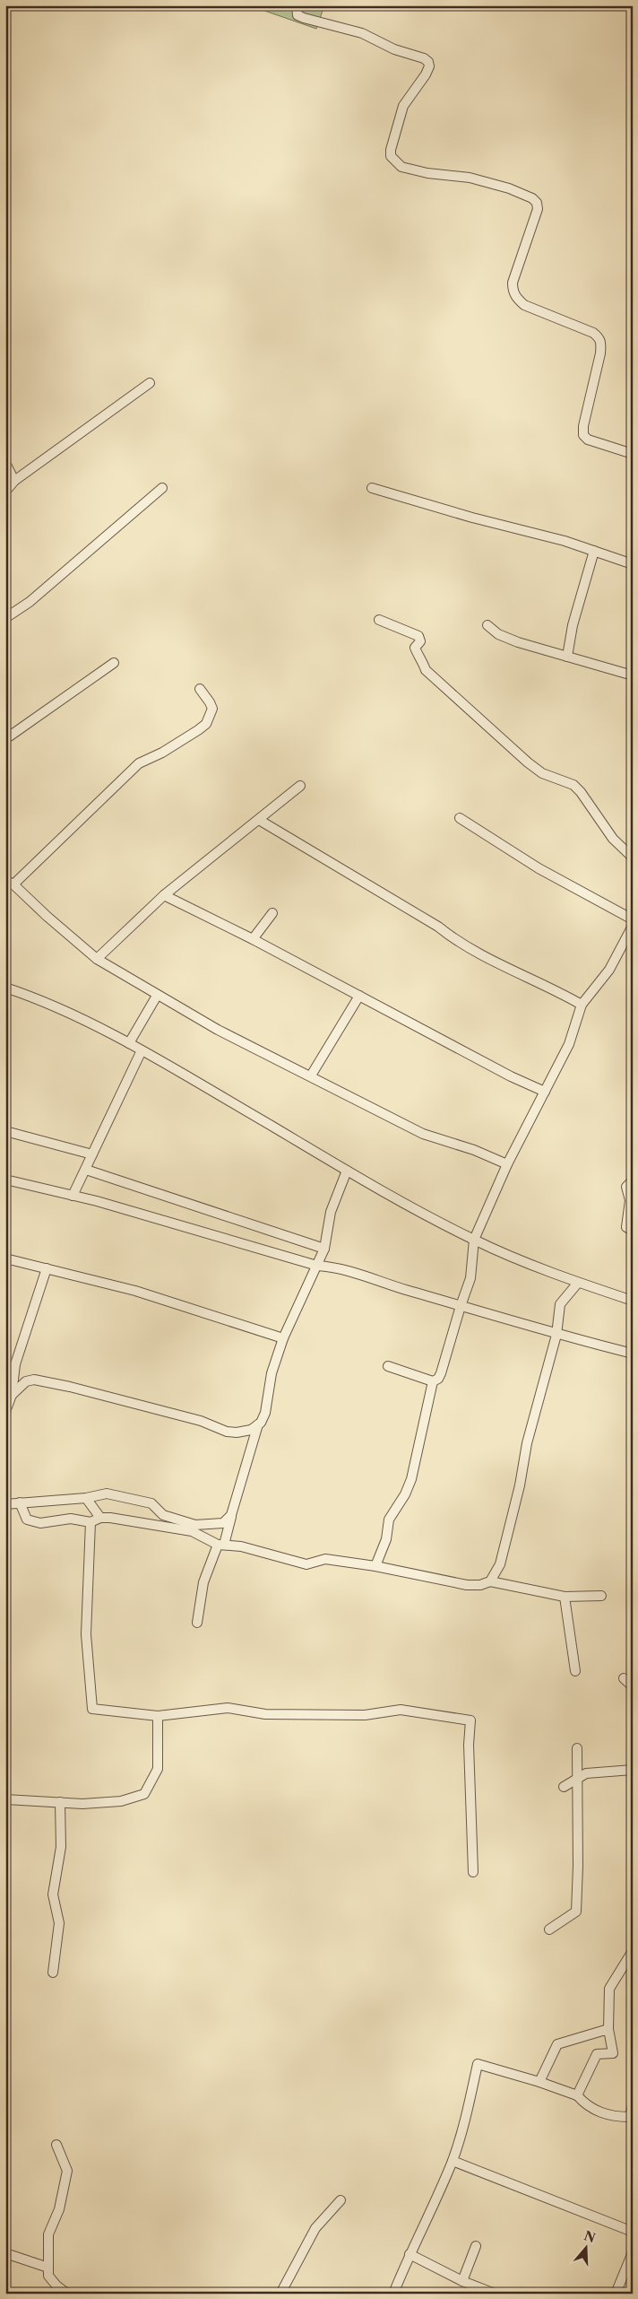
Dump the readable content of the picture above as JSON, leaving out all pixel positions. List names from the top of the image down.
{
  "north": "top"
}
